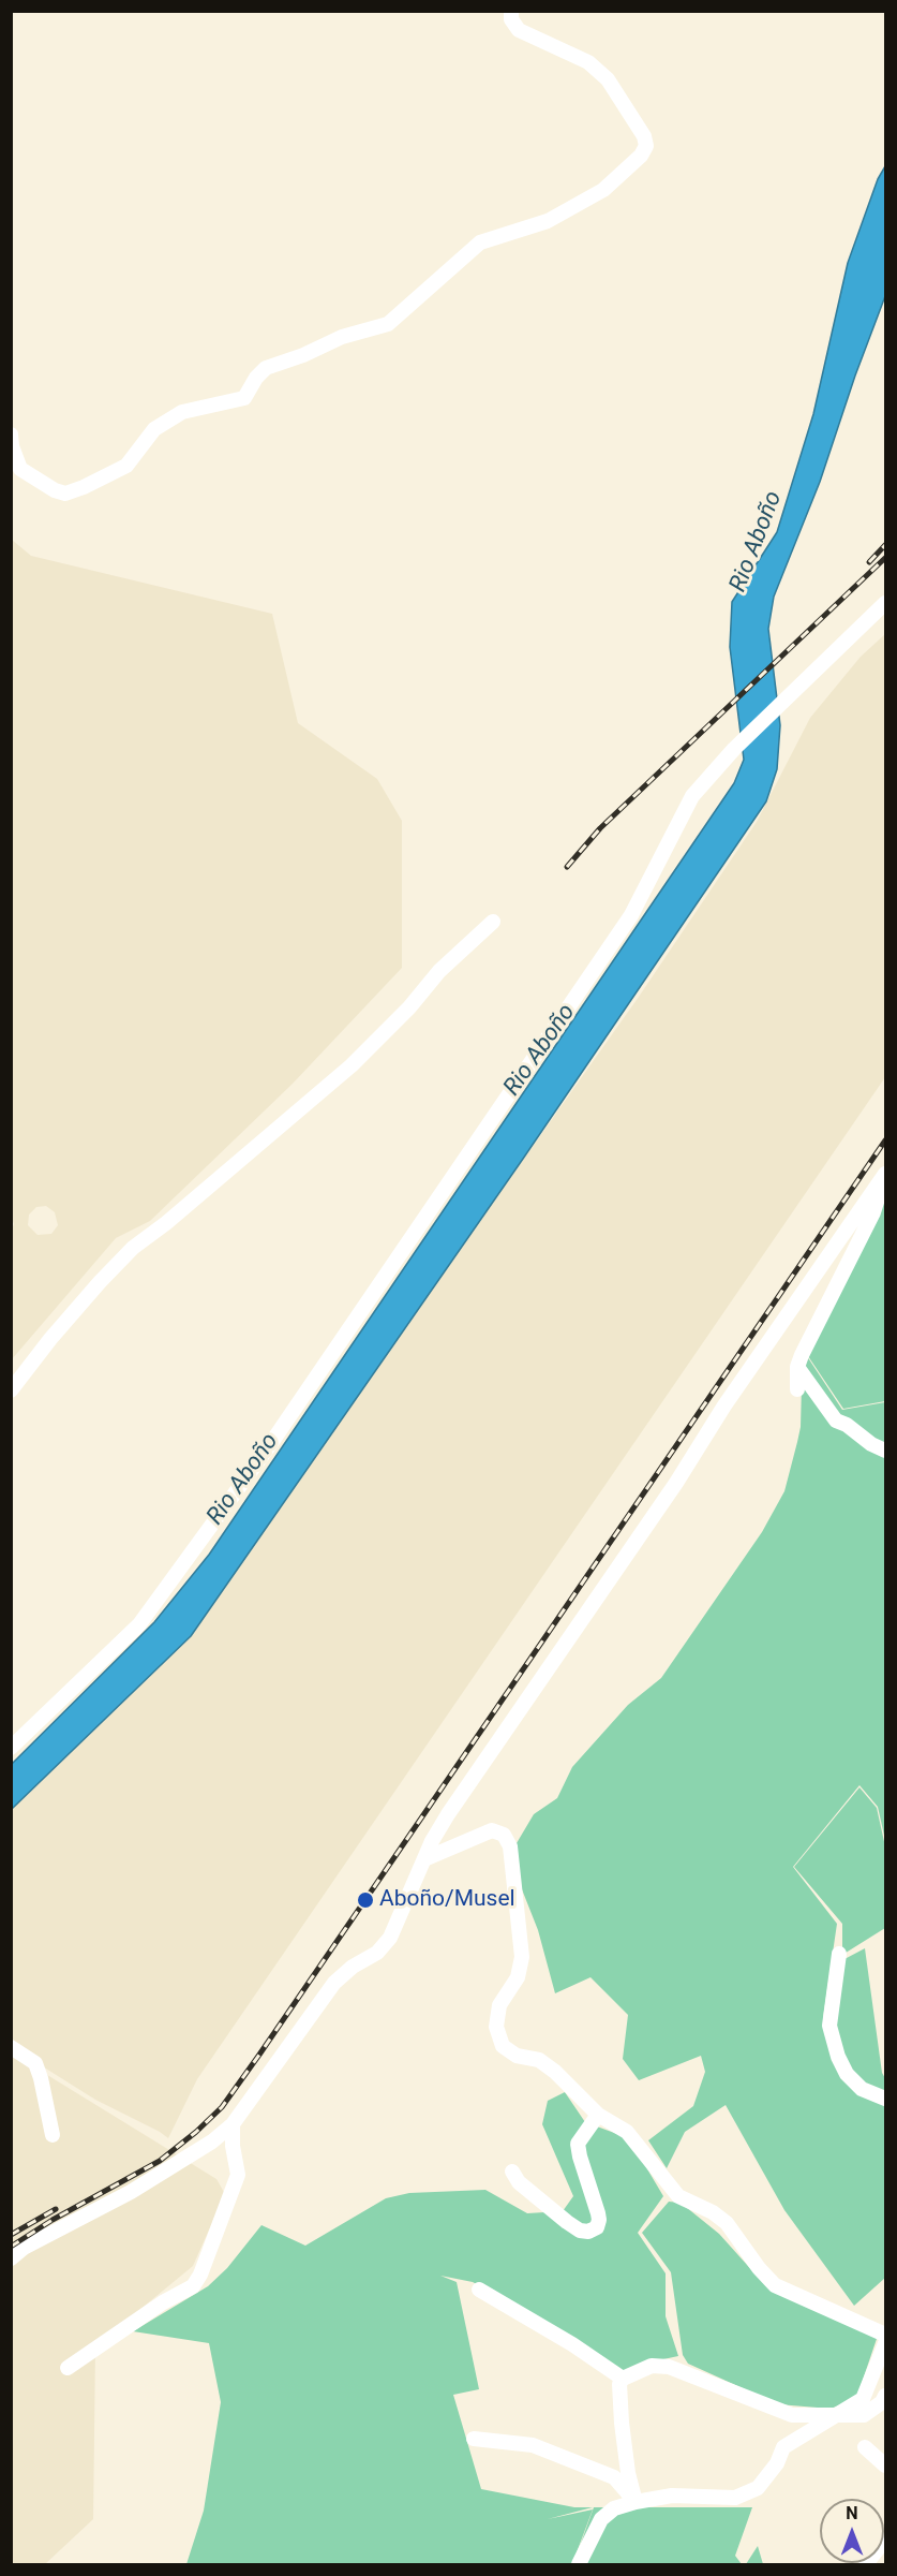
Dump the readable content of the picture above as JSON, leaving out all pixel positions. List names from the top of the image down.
{
  "water": ["Rio Aboño"],
  "places": ["Aboño/Musel"],
  "north": "top"
}
